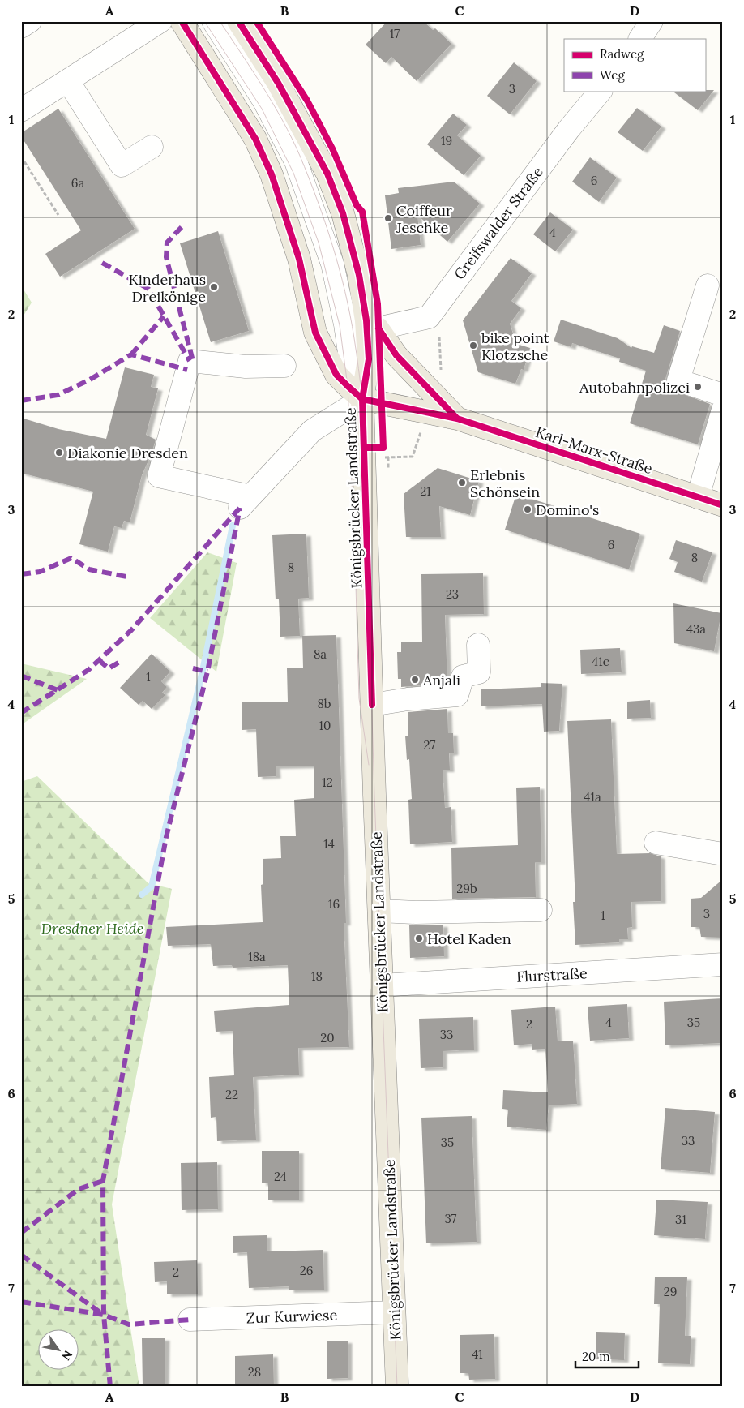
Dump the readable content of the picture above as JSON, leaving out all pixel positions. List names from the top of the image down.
{
  "streets": {
    "main road": ["Karl-Marx-Straße", "Königsbrücker Landstraße"],
    "street": ["Greifswalder Straße", "Flurstraße", "Zur Kurwiese"]
  },
  "crossings": [
    ["Greifswalder Straße", "Karl-Marx-Straße"],
    ["Karl-Marx-Straße", "Königsbrücker Landstraße"],
    ["Königsbrücker Landstraße", "Flurstraße"],
    ["Königsbrücker Landstraße", "Zur Kurwiese"]
  ],
  "parks": ["Dresdner Heide"],
  "places": [
    "Coiffeur Jeschke",
    "Kinderhaus Dreikönige",
    "bike point Klotzsche",
    "Autobahnpolizei",
    "Diakonie Dresden",
    "Erlebnis Schönsein",
    "Domino's",
    "Anjali",
    "Hotel Kaden"
  ],
  "house_numbers": [
    "17",
    "3",
    "19",
    "6",
    "6a",
    "4",
    "21",
    "6",
    "8",
    "8",
    "23",
    "43a",
    "8a",
    "41c",
    "1",
    "8b",
    "10",
    "27",
    "12",
    "41a",
    "14",
    "29b",
    "16",
    "3",
    "1",
    "18a",
    "18",
    "4",
    "35",
    "2",
    "33",
    "20",
    "22",
    "33",
    "35",
    "24",
    "37",
    "31",
    "26",
    "2",
    "29",
    "41",
    "28"
  ],
  "legend": ["Radweg", "Weg"],
  "scale_bar": "20 m",
  "north": "bottom right",
  "grid": {
    "columns": [
      "A",
      "B",
      "C",
      "D"
    ],
    "rows": [
      "1",
      "2",
      "3",
      "4",
      "5",
      "6",
      "7"
    ]
  }
}
